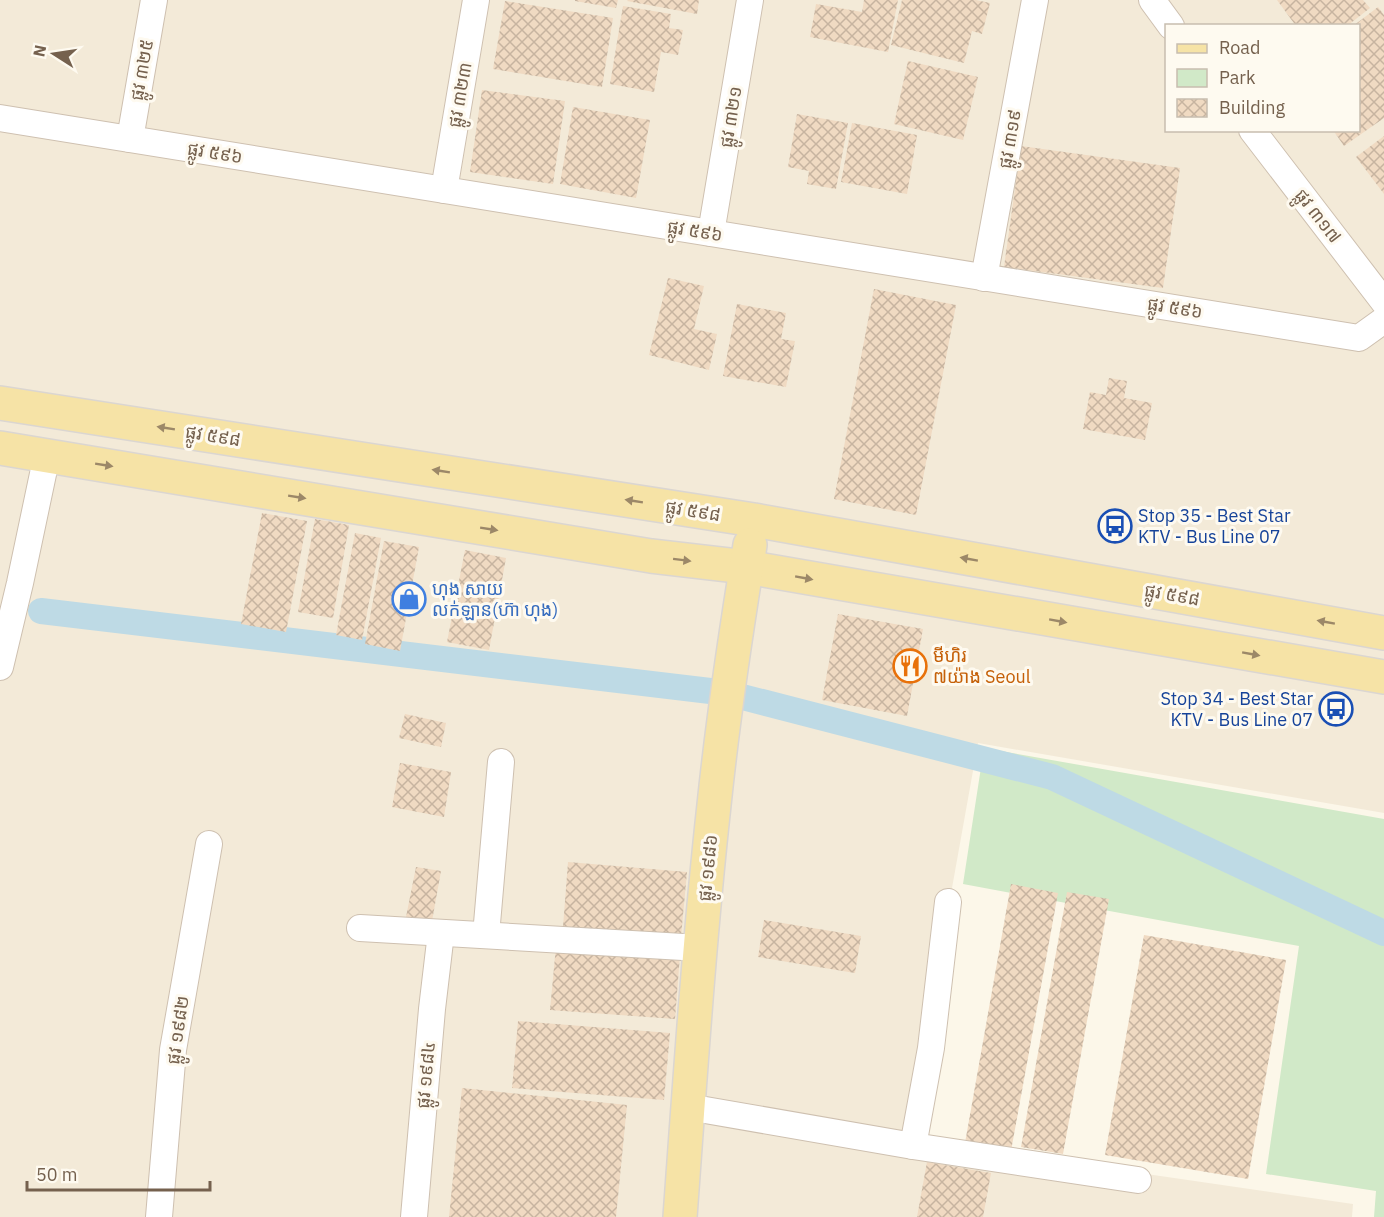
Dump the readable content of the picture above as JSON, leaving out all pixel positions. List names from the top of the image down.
{
  "streets": {
    "main road": ["ផ្លូវ ៥៩៨", "ផ្លូវ ១៩៨៦"],
    "street": [
      "ផ្លូវ ៣២៥",
      "ផ្លូវ ៣២៣",
      "ផ្លូវ ៣២១",
      "ផ្លូវ ៣១៩",
      "ផ្លូវ ៥៩៦",
      "ផ្លូវ ៣១៧",
      "ផ្លូវ ១៩៨២",
      "ផ្លូវ ១៩៨៤"
    ]
  },
  "crossings": [
    ["ផ្លូវ ៣២៥", "ផ្លូវ ៥៩៦"],
    ["ផ្លូវ ៣២៣", "ផ្លូវ ៥៩៦"],
    ["ផ្លូវ ៣២១", "ផ្លូវ ៥៩៦"],
    ["ផ្លូវ ៣១៩", "ផ្លូវ ៥៩៦"],
    ["ផ្លូវ ៥៩៨", "ផ្លូវ ១៩៨៦"]
  ],
  "places": {
    "bus stop": ["Stop 35 - Best Star KTV - Bus Line 07", "Stop 34 - Best Star KTV - Bus Line 07"],
    "shop": ["ហុង សាយ លក់ឡាន(ហ៊ា ហុង)"],
    "restaurant": ["មីហិរ ៧យ៉ាង Seoul"]
  },
  "legend": ["Road", "Park", "Building"],
  "scale_bar": "50 m",
  "north": "left"
}
